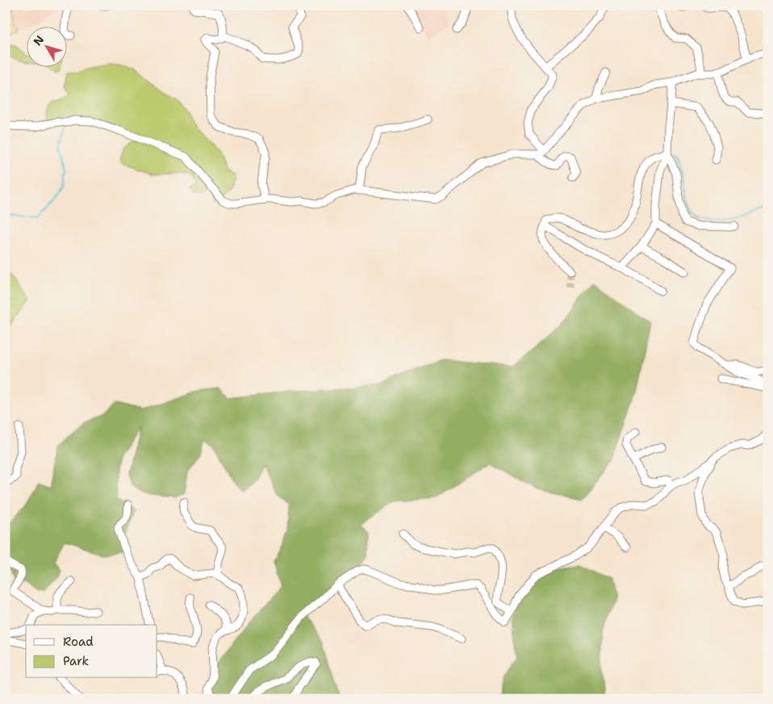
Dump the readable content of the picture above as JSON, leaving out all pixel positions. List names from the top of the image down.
{
  "legend": ["Road", "Park"],
  "north": "top left"
}
